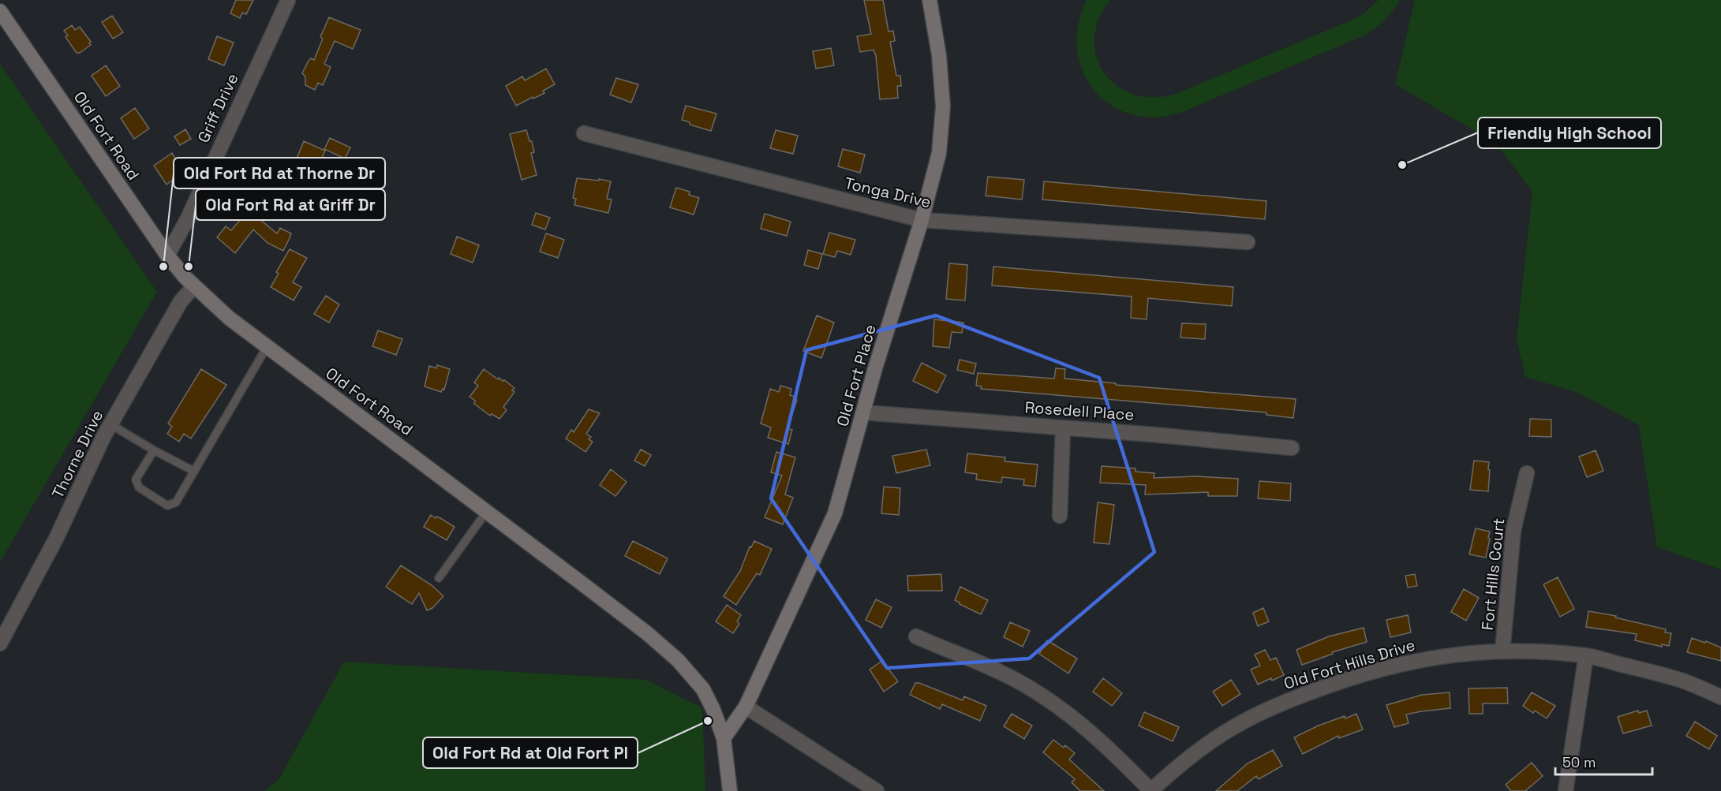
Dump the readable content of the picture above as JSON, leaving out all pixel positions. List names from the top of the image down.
{
  "streets": {
    "main road": ["Old Fort Road", "Old Fort Place"],
    "street": [
      "Griff Drive",
      "Tonga Drive",
      "Rosedell Place",
      "Thorne Drive",
      "Fort Hills Court",
      "Old Fort Hills Drive"
    ]
  },
  "crossings": [
    ["Griff Drive", "Old Fort Road"],
    ["Old Fort Road", "Old Fort Place"],
    ["Old Fort Road", "Thorne Drive"],
    ["Tonga Drive", "Old Fort Place"],
    ["Old Fort Place", "Rosedell Place"],
    ["Fort Hills Court", "Old Fort Hills Drive"]
  ],
  "places": [
    "Friendly High School",
    "Old Fort Rd at Thorne Dr",
    "Old Fort Rd at Griff Dr",
    "Old Fort Rd at Old Fort Pl"
  ],
  "scale_bar": "50 m"
}
